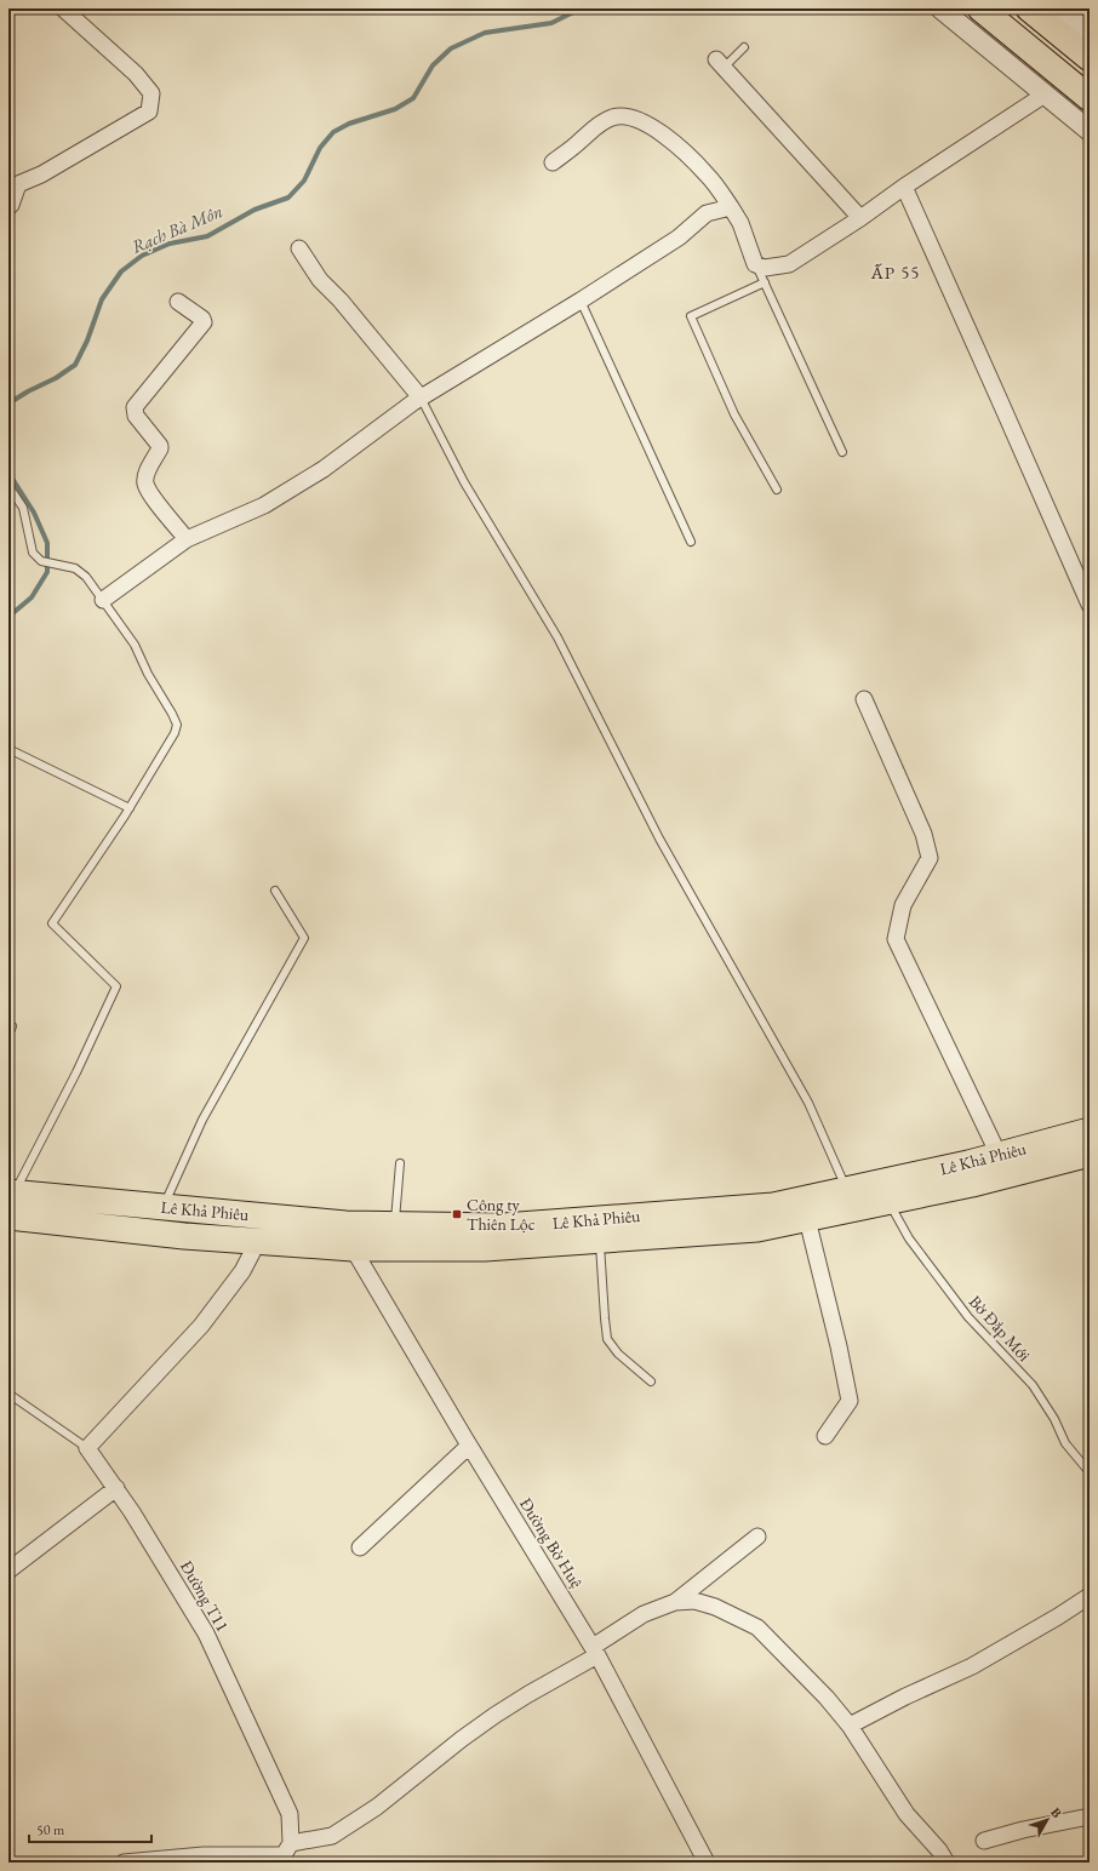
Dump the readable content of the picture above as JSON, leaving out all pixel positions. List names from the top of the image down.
{
  "streets": {
    "highway": ["Lê Khả Phiêu"],
    "street": ["Đường Bờ Huệ", "Đường T11"],
    "lane": ["Bờ Đắp Mới"]
  },
  "crossings": [
    ["Lê Khả Phiêu", "Bờ Đắp Mới"],
    ["Lê Khả Phiêu", "Đường Bờ Huệ"]
  ],
  "districts": ["ẤP 55"],
  "water": ["Rạch Bà Môn"],
  "places": {
    "transit": ["Công ty Thiên Lộc"]
  },
  "scale_bar": "50 m",
  "north": "top right"
}
